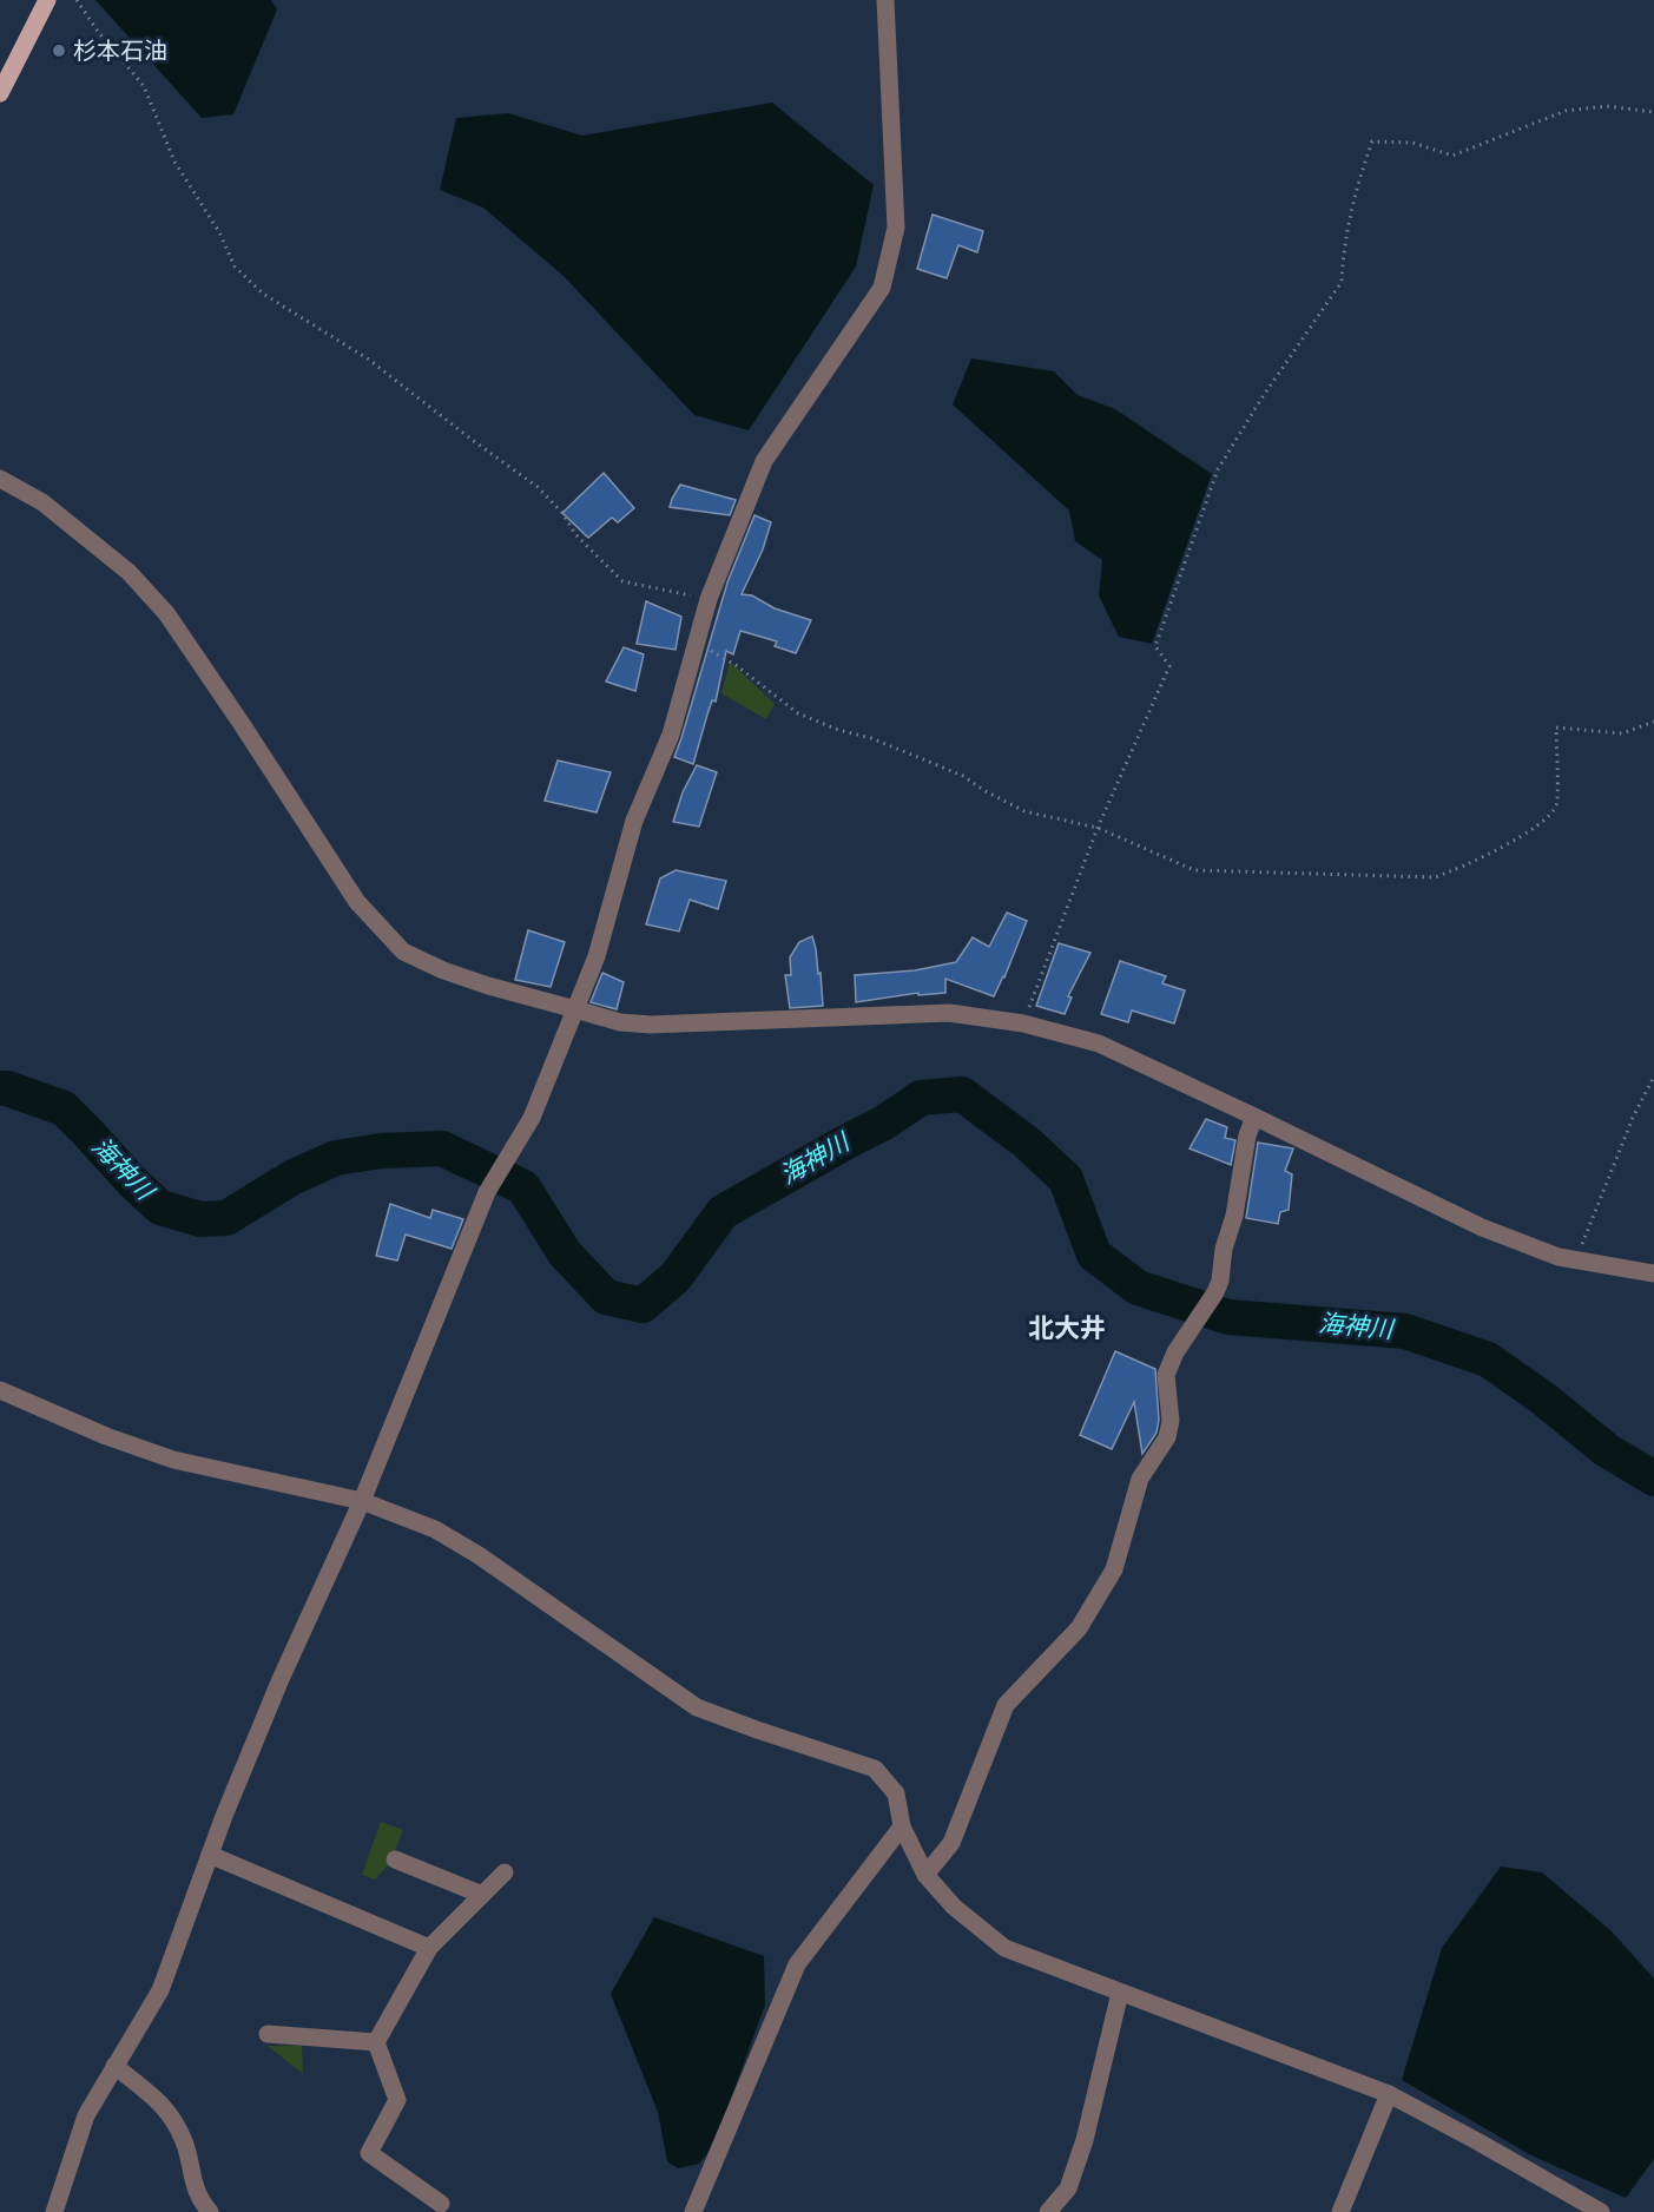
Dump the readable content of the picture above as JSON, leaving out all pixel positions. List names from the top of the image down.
{
  "districts": ["北大井"],
  "water": ["海神川"],
  "places": ["杉本石油"]
}
